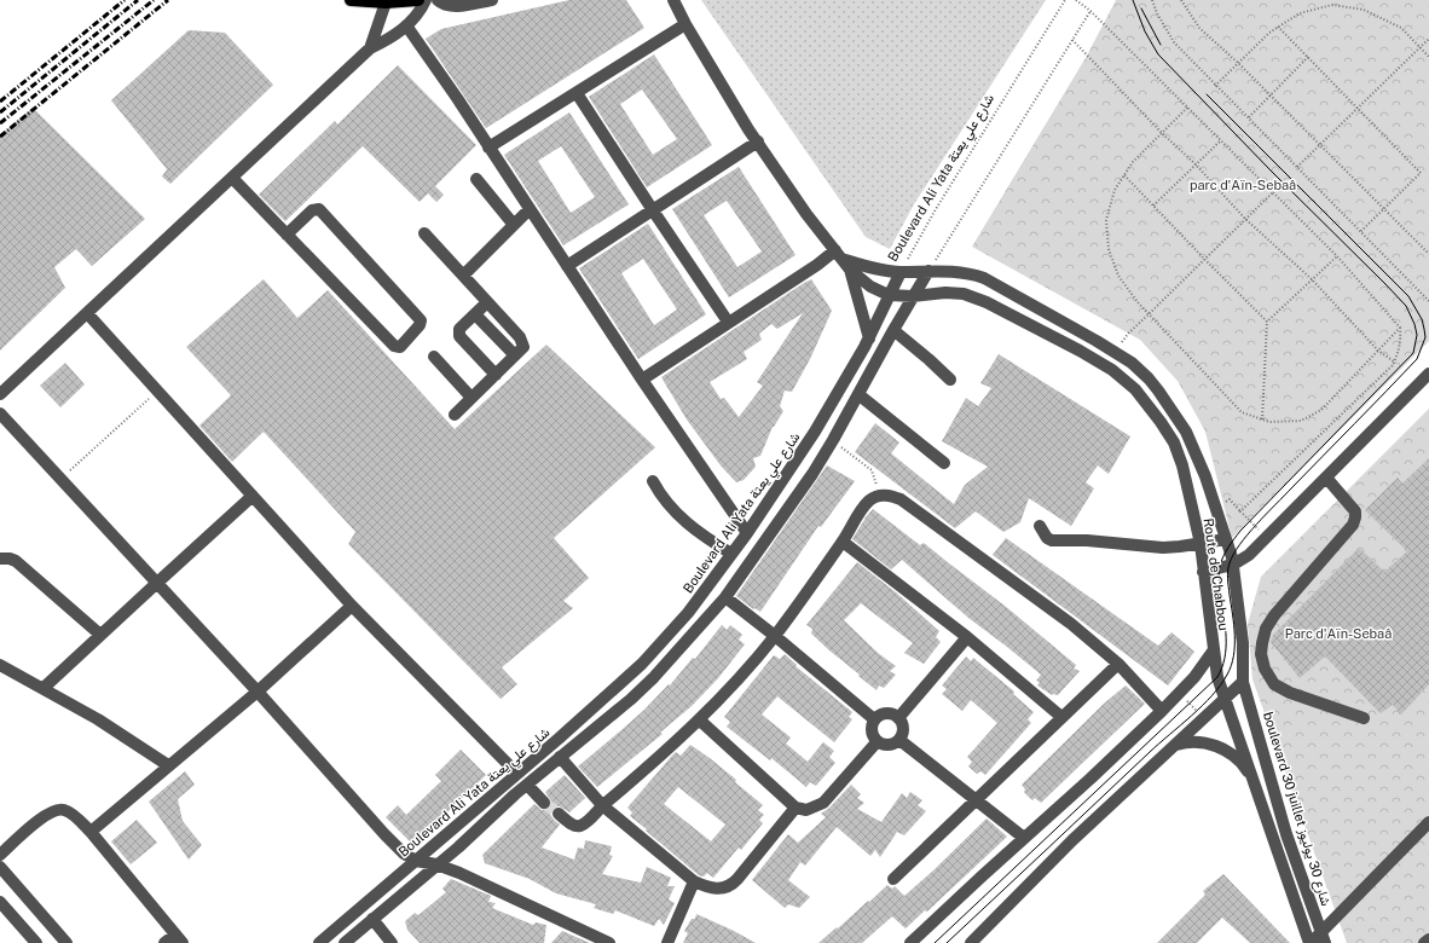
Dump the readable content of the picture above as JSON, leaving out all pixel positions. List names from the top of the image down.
{
  "streets": {
    "street": ["Boulevard Ali Yata شارع علي يعتة", "Route de Chabbou", "boulevard 30 juillet شارع 30 يوليوز"]
  },
  "crossings": [
    ["Boulevard Ali Yata شارع علي يعتة", "Route de Chabbou"],
    ["Route de Chabbou", "boulevard 30 juillet شارع 30 يوليوز"]
  ],
  "parks": ["parc d'Aïn-Sebaâ", "Parc d'Aïn-Sebaâ"]
}
